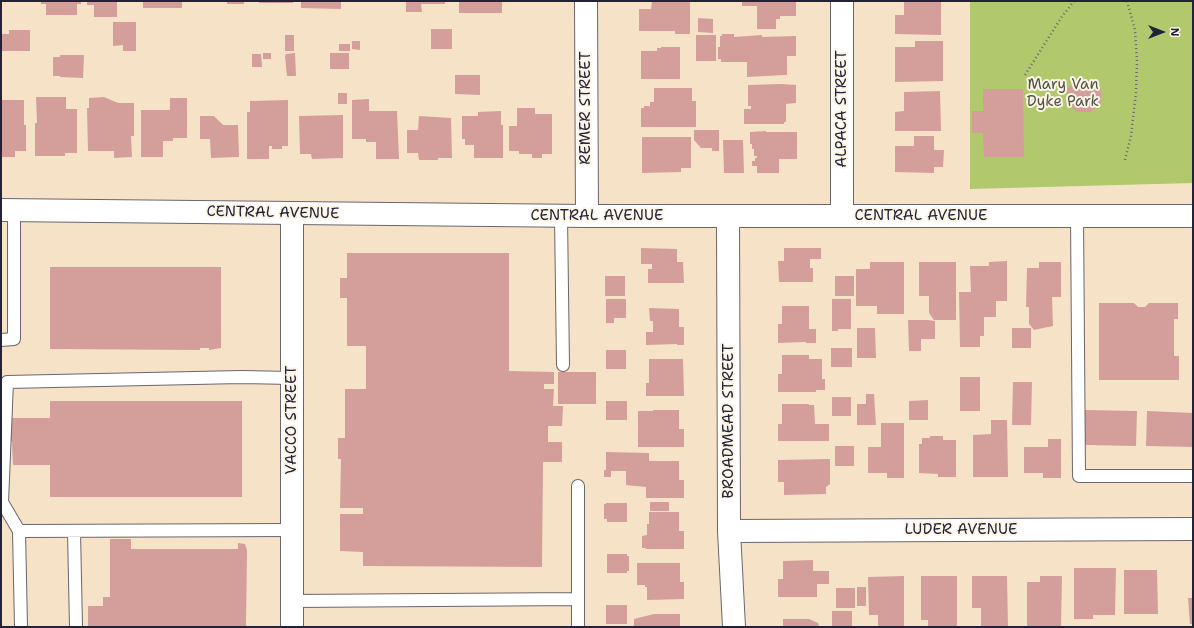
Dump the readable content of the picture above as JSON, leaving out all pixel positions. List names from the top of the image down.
{
  "streets": {
    "street": [
      "REMER STREET",
      "ALPACA STREET",
      "CENTRAL AVENUE",
      "VACCO STREET",
      "BROADMEAD STREET",
      "LUDER AVENUE"
    ]
  },
  "crossings": [
    ["REMER STREET", "CENTRAL AVENUE"],
    ["ALPACA STREET", "CENTRAL AVENUE"],
    ["CENTRAL AVENUE", "VACCO STREET"],
    ["CENTRAL AVENUE", "BROADMEAD STREET"],
    ["BROADMEAD STREET", "LUDER AVENUE"]
  ],
  "parks": ["Mary Van Dyke Park"],
  "north": "right"
}
